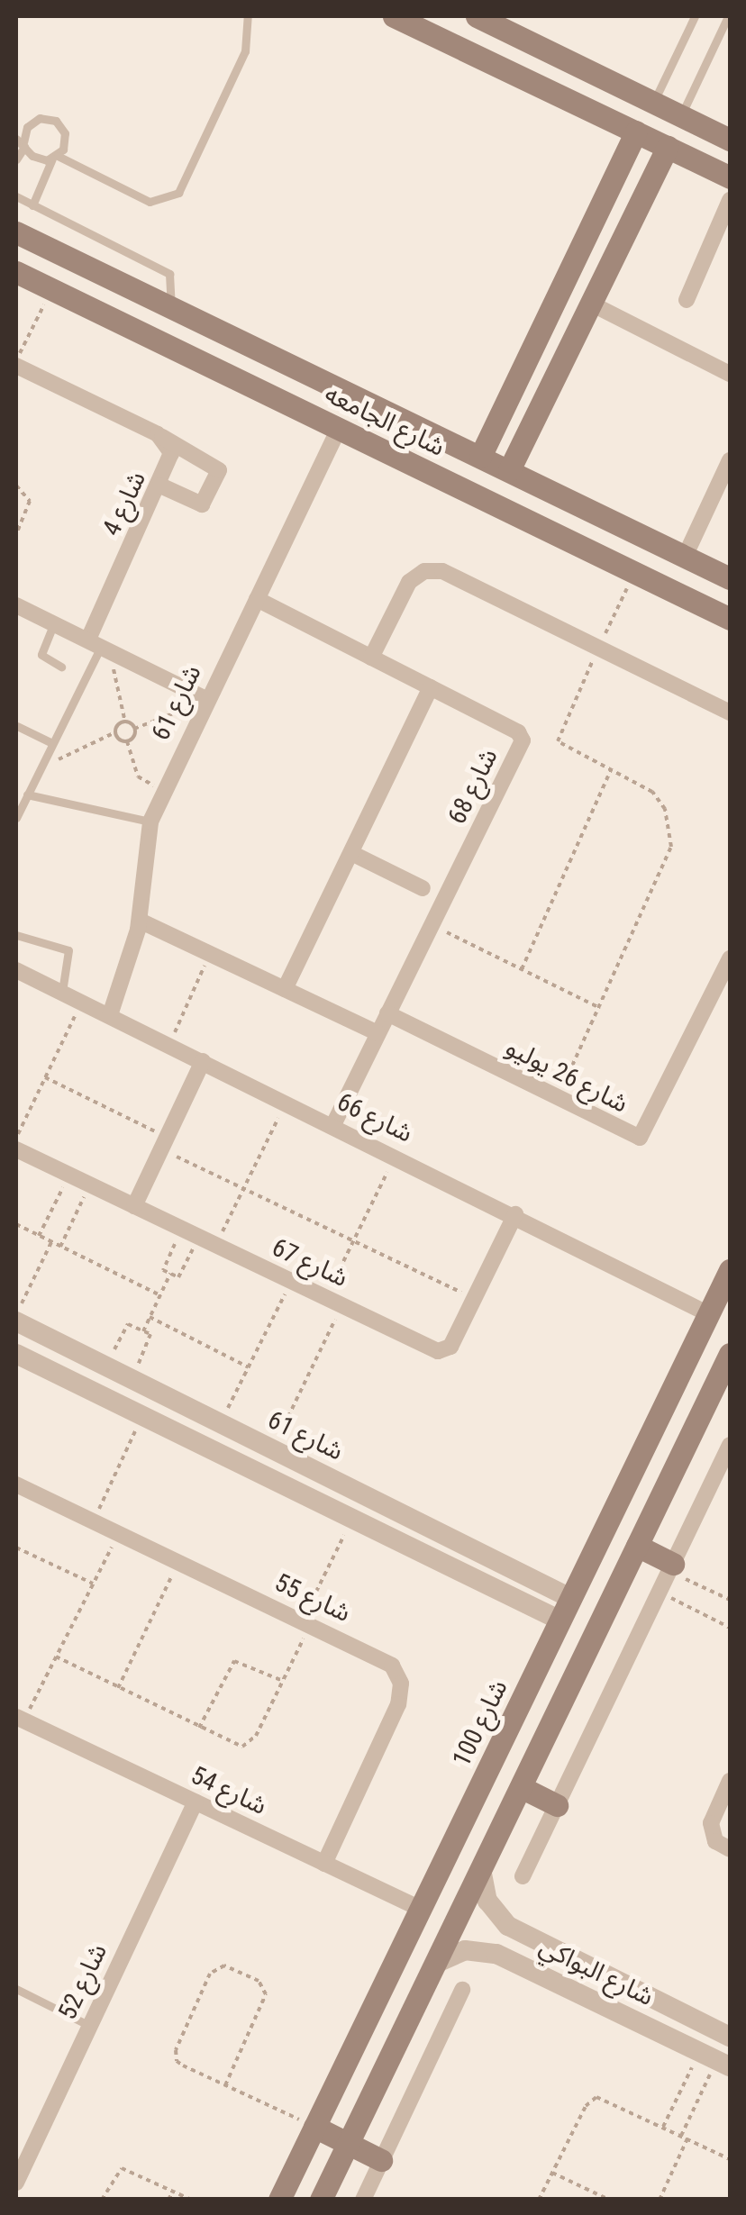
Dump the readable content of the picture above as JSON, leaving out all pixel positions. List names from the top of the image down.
{
  "streets": {
    "main road": ["شارع الجامعه", "شارع 100"],
    "street": [
      "شارع 4",
      "شارع 61",
      "شارع 68",
      "شارع 26 يوليو",
      "شارع 66",
      "شارع 67",
      "شارع 55",
      "شارع 54",
      "شارع البواكي",
      "شارع 52"
    ]
  },
  "crossings": [
    ["شارع الجامعه", "شارع 61"],
    ["شارع 61", "شارع 68"],
    ["شارع 61", "شارع 66"],
    ["شارع 61", "شارع 100"],
    ["شارع 68", "شارع 26 يوليو"],
    ["شارع 68", "شارع 66"],
    ["شارع 66", "شارع 67"],
    ["شارع 66", "شارع 100"],
    ["شارع 55", "شارع 54"],
    ["شارع 100", "شارع 54"],
    ["شارع 54", "شارع 52"]
  ]
}
